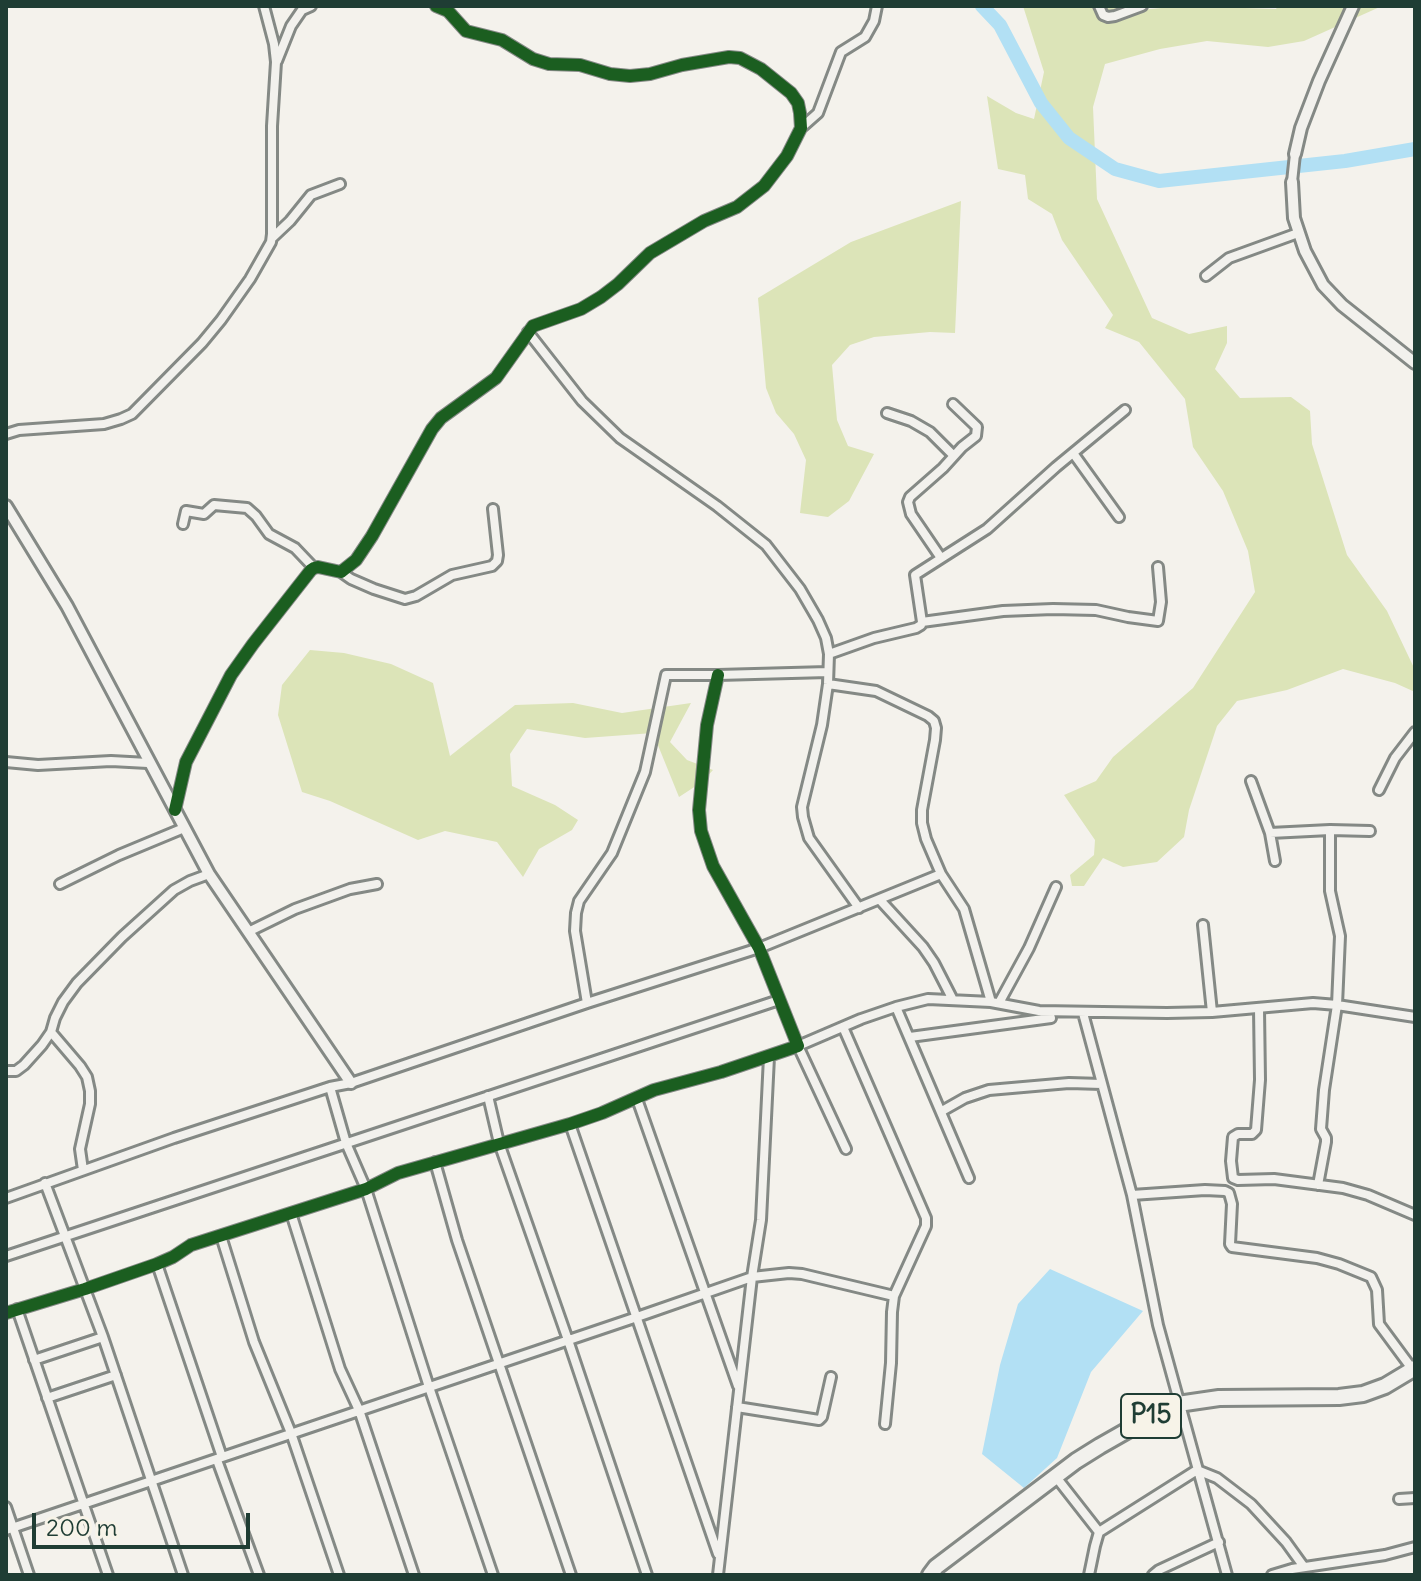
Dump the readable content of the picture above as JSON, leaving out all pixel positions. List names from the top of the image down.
{
  "streets": {
    "main road": ["P15"]
  },
  "scale_bar": "200 m"
}
